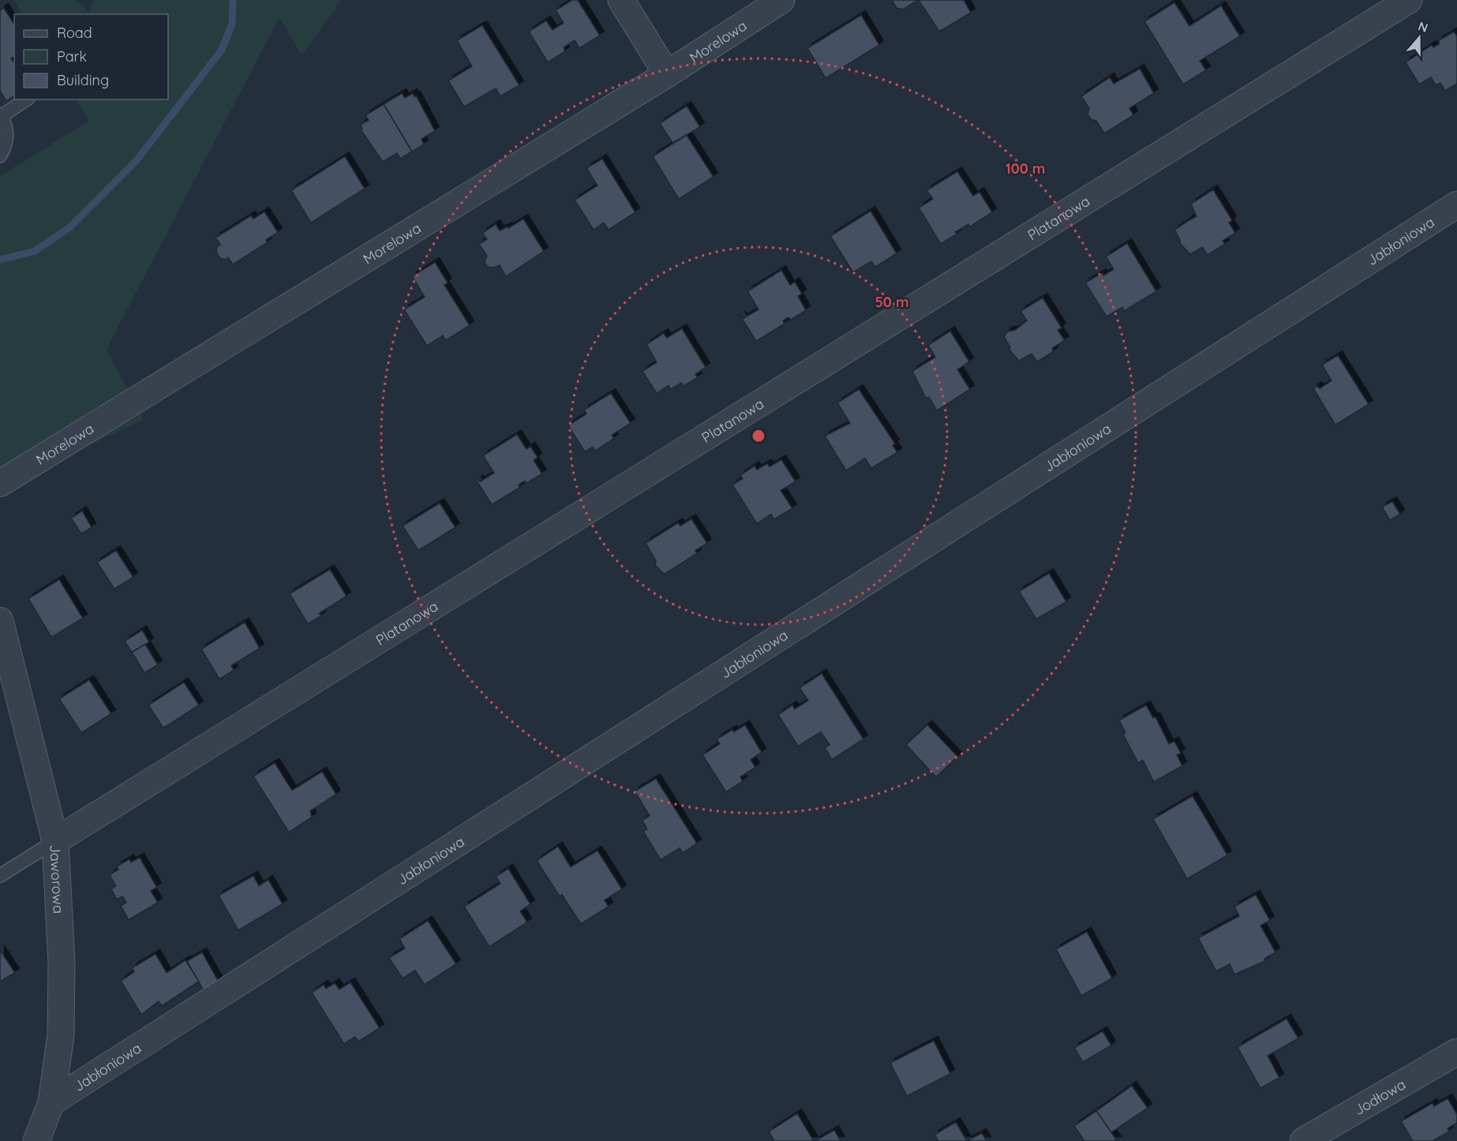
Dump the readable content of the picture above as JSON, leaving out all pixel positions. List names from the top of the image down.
{
  "streets": {
    "street": [
      "Morelowa",
      "Platanowa",
      "Jabłoniowa",
      "Jaworowa",
      "Jodłowa"
    ]
  },
  "crossings": [
    ["Platanowa", "Jaworowa"],
    ["Jabłoniowa", "Jaworowa"]
  ],
  "legend": ["Road", "Park", "Building"],
  "north": "top",
  "rings": ["100 m", "50 m"]
}
